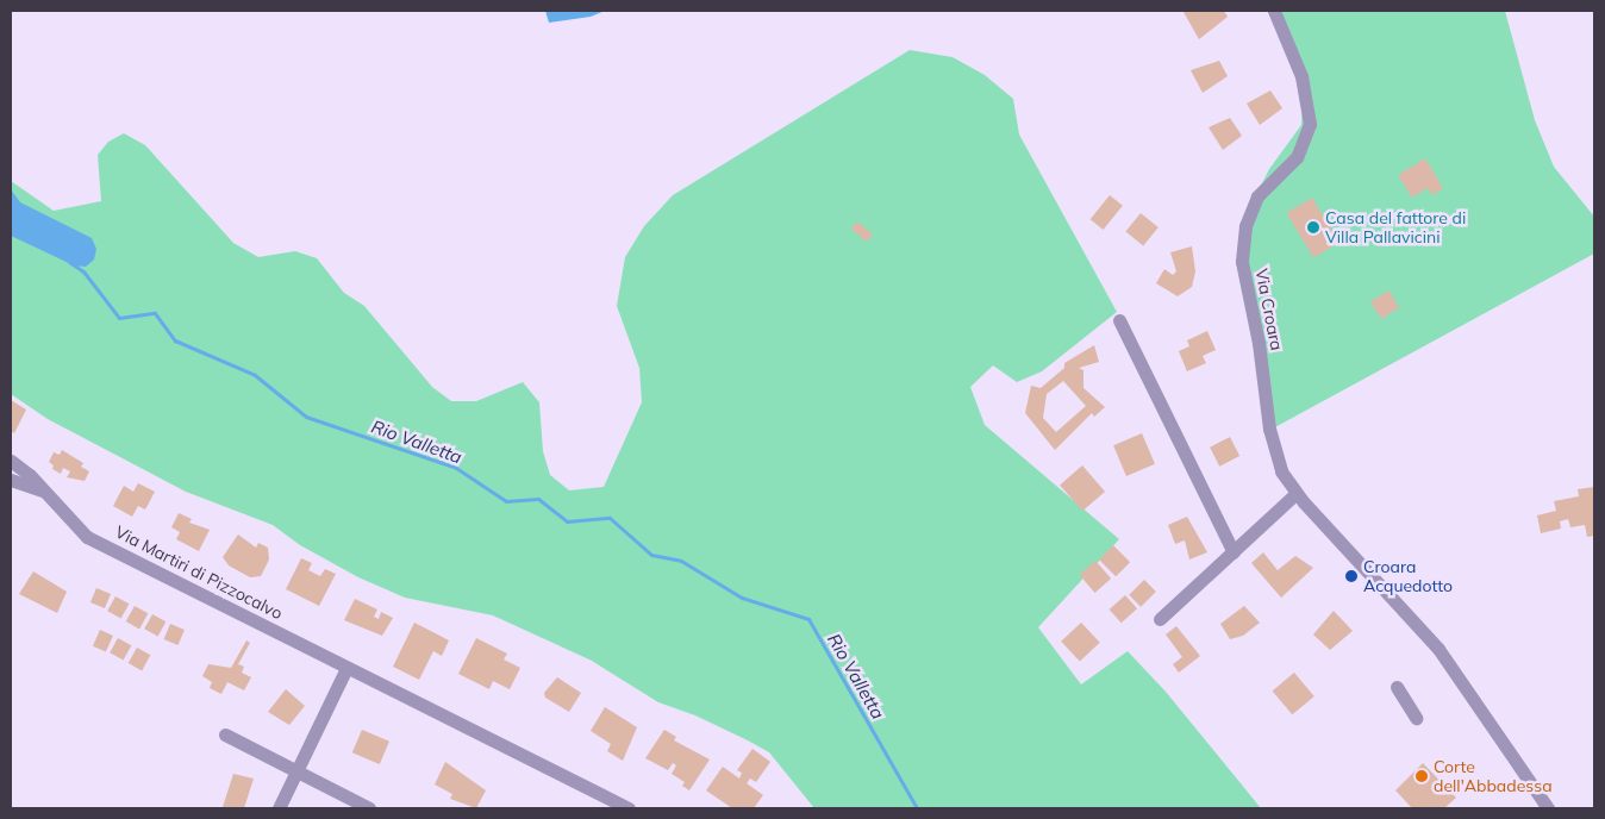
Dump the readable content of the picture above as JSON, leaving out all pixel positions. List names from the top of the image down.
{
  "streets": {
    "street": ["Via Croara", "Via Martiri di Pizzocalvo"]
  },
  "water": ["Rio Valletta"],
  "places": ["Casa del fattore di Villa Pallavicini", "Croara Acquedotto", "Corte dell'Abbadessa"]
}
